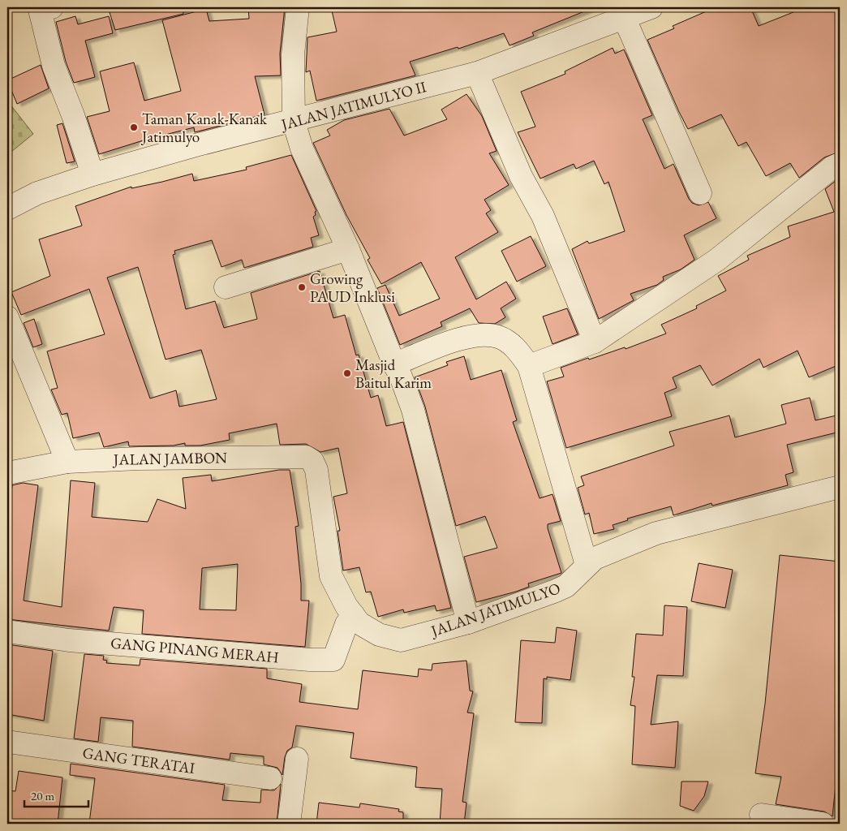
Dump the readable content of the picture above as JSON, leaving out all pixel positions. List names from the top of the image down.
{
  "streets": {
    "street": [
      "JALAN JATIMULYO II",
      "JALAN JAMBON",
      "JALAN JATIMULYO",
      "GANG PINANG MERAH",
      "GANG TERATAI"
    ]
  },
  "crossings": [
    ["JALAN JAMBON", "JALAN JATIMULYO"],
    ["JALAN JATIMULYO", "GANG PINANG MERAH"]
  ],
  "places": ["Taman Kanak-Kanak Jatimulyo", "Growing PAUD Inklusi", "Masjid Baitul Karim"],
  "scale_bar": "20 m"
}
